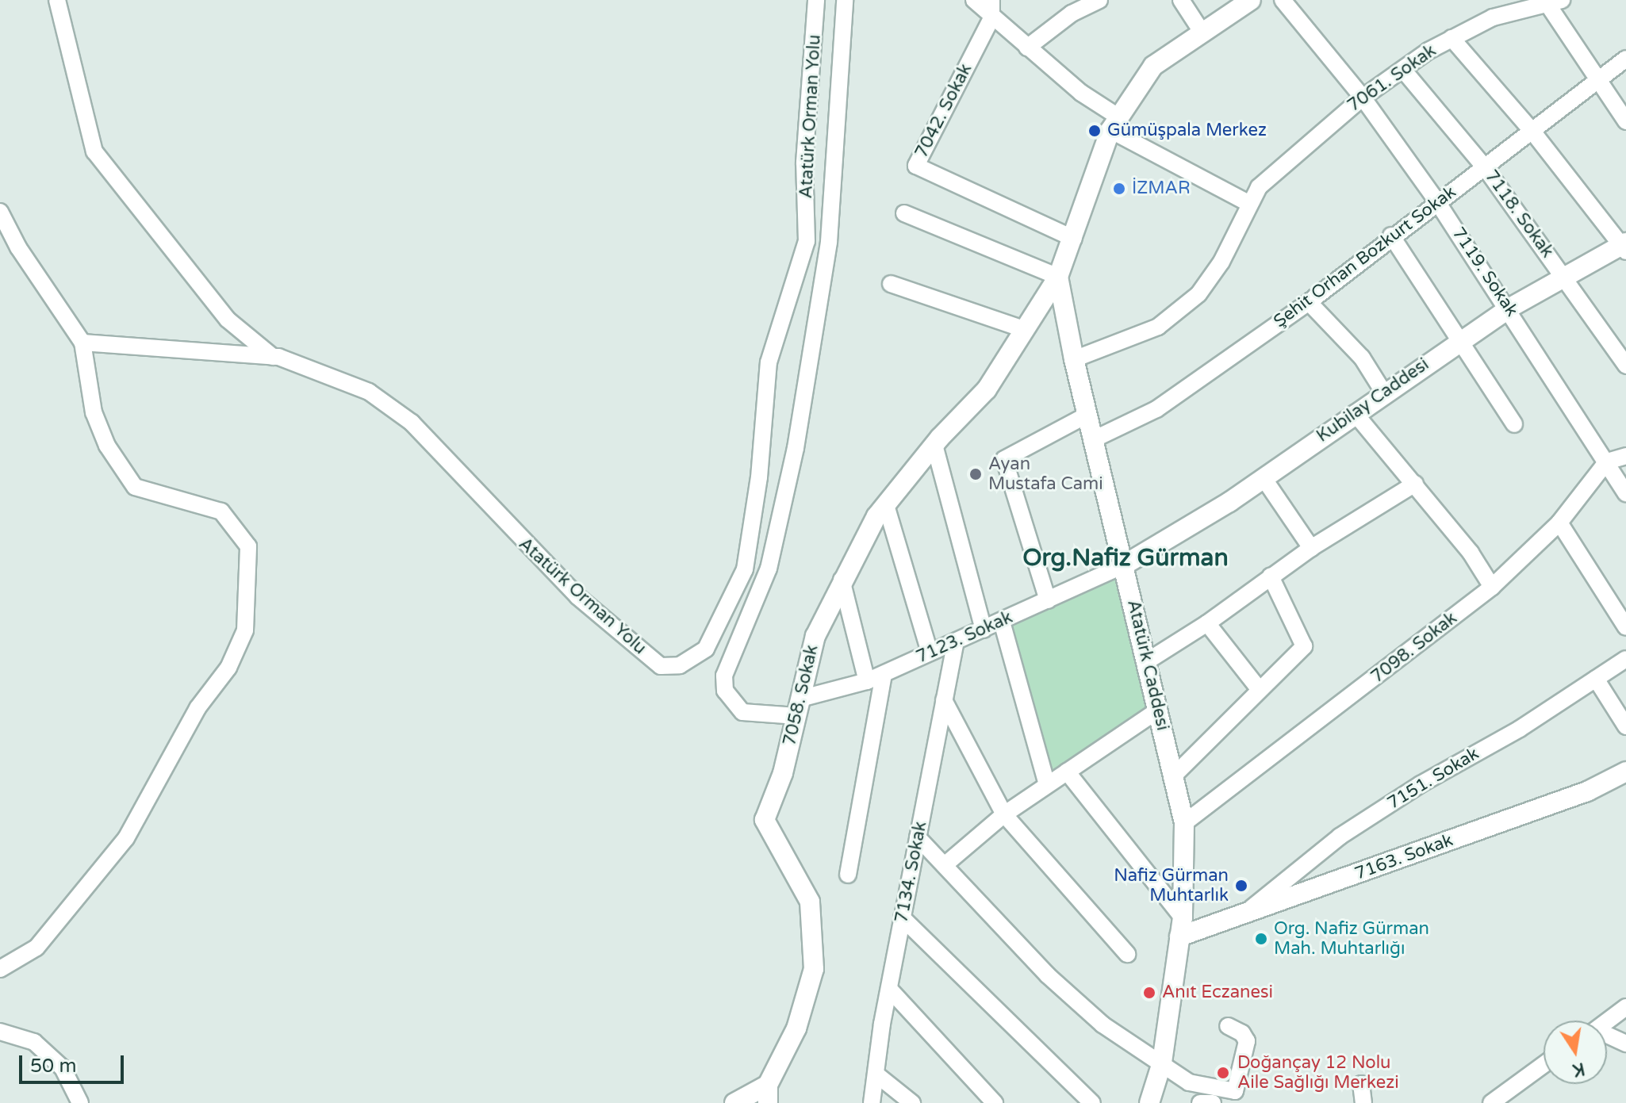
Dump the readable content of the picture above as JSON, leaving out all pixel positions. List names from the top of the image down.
{
  "streets": {
    "main road": [
      "Kubilay Caddesi",
      "Atatürk Caddesi",
      "7058. Sokak",
      "7163. Sokak"
    ],
    "street": [
      "7061. Sokak",
      "7042. Sokak",
      "Atatürk Orman Yolu",
      "7118. Sokak",
      "Şehit Orhan Bozkurt Sokak",
      "7119. Sokak",
      "7123. Sokak",
      "7098. Sokak",
      "7151. Sokak",
      "7134. Sokak"
    ]
  },
  "crossings": [
    ["7061. Sokak", "7118. Sokak"],
    ["7061. Sokak", "7119. Sokak"],
    ["7061. Sokak", "Atatürk Caddesi"],
    ["7118. Sokak", "Şehit Orhan Bozkurt Sokak"],
    ["7118. Sokak", "Kubilay Caddesi"],
    ["Şehit Orhan Bozkurt Sokak", "7119. Sokak"],
    ["Şehit Orhan Bozkurt Sokak", "Atatürk Caddesi"],
    ["7119. Sokak", "Kubilay Caddesi"],
    ["7119. Sokak", "7098. Sokak"],
    ["Kubilay Caddesi", "7123. Sokak"],
    ["Kubilay Caddesi", "Atatürk Caddesi"],
    ["7123. Sokak", "Atatürk Caddesi"],
    ["7123. Sokak", "7058. Sokak"],
    ["7123. Sokak", "7134. Sokak"],
    ["7098. Sokak", "Atatürk Caddesi"],
    ["Atatürk Caddesi", "7058. Sokak"],
    ["Atatürk Caddesi", "7163. Sokak"],
    ["7151. Sokak", "7163. Sokak"]
  ],
  "districts": ["Org.Nafiz Gürman"],
  "places": [
    "Gümüşpala Merkez",
    "İZMAR",
    "Ayan Mustafa Cami",
    "Nafiz Gürman Muhtarlık",
    "Org. Nafiz Gürman Mah. Muhtarlığı",
    "Anıt Eczanesi",
    "Doğançay 12 Nolu Aile Sağlığı Merkezi"
  ],
  "scale_bar": "50 m",
  "north": "bottom"
}
